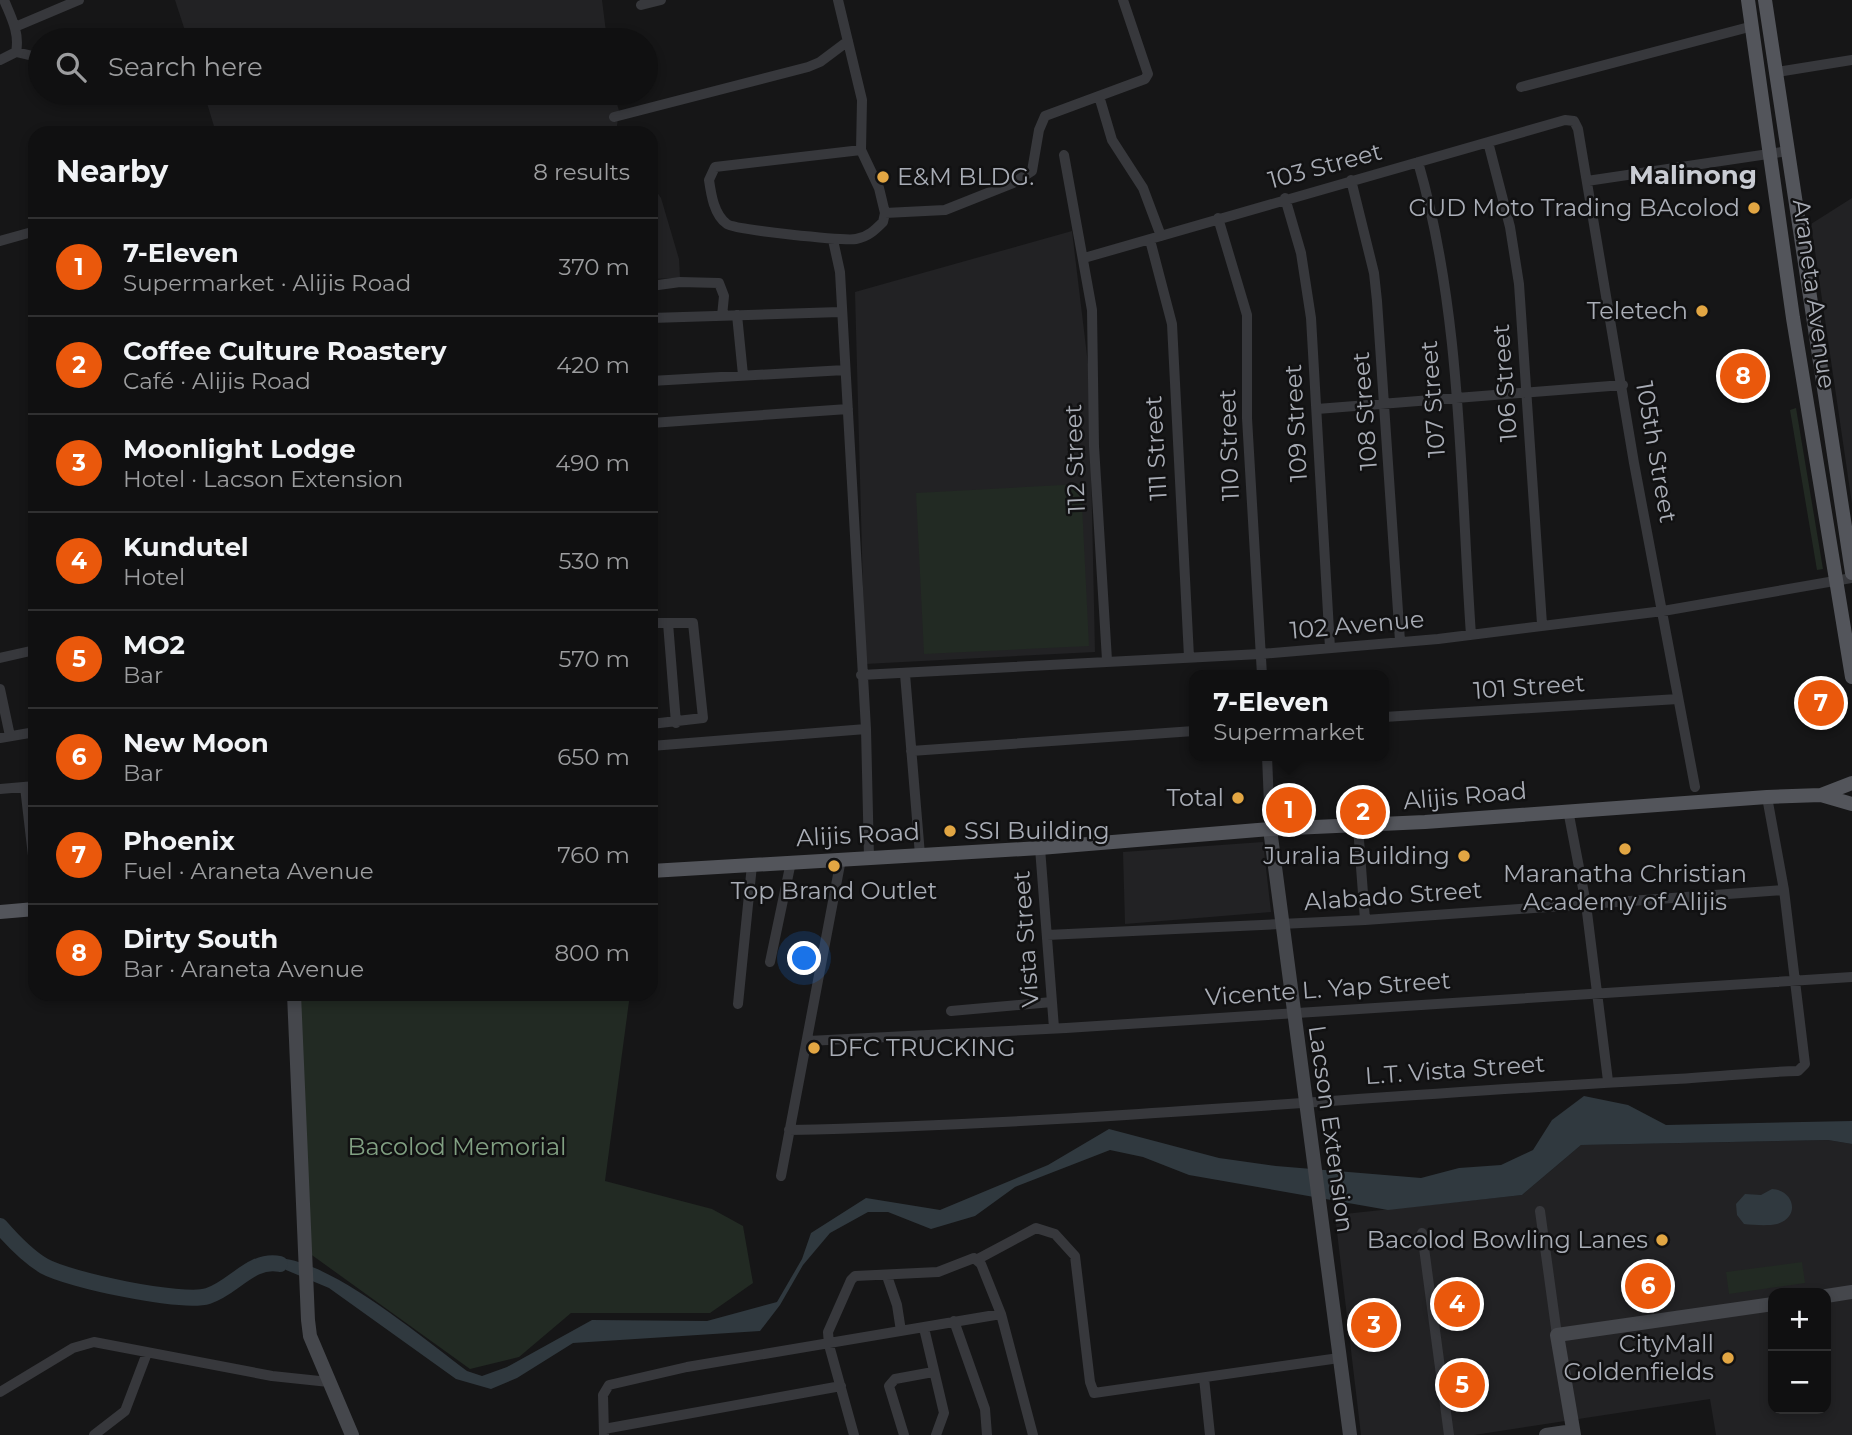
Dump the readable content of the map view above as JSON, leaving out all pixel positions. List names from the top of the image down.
{
  "streets": {
    "main road": ["Araneta Avenue", "Alijis Road"],
    "street": [
      "103 Street",
      "106 Street",
      "107 Street",
      "108 Street",
      "109 Street",
      "110 Street",
      "111 Street",
      "105th Street",
      "112 Street",
      "102 Avenue",
      "101 Street",
      "Alabado Street",
      "Vista Street",
      "Vicente L. Yap Street",
      "L.T. Vista Street",
      "Lacson Extension"
    ]
  },
  "crossings": [
    ["103 Street", "106 Street"],
    ["103 Street", "107 Street"],
    ["103 Street", "108 Street"],
    ["103 Street", "109 Street"],
    ["103 Street", "110 Street"],
    ["103 Street", "111 Street"],
    ["103 Street", "105th Street"],
    ["103 Street", "112 Street"],
    ["Araneta Avenue", "102 Avenue"],
    ["106 Street", "102 Avenue"],
    ["107 Street", "102 Avenue"],
    ["108 Street", "102 Avenue"],
    ["109 Street", "102 Avenue"],
    ["110 Street", "102 Avenue"],
    ["111 Street", "102 Avenue"],
    ["105th Street", "102 Avenue"],
    ["105th Street", "101 Street"],
    ["112 Street", "102 Avenue"],
    ["Alijis Road", "Vista Street"],
    ["Alijis Road", "Lacson Extension"],
    ["Alabado Street", "Vista Street"],
    ["Alabado Street", "Lacson Extension"],
    ["Vista Street", "Vicente L. Yap Street"],
    ["Vicente L. Yap Street", "L.T. Vista Street"],
    ["Vicente L. Yap Street", "Lacson Extension"],
    ["L.T. Vista Street", "Lacson Extension"]
  ],
  "districts": ["Malinong"],
  "parks": ["Bacolod Memorial"],
  "places": [
    "E&M BLDG.",
    "GUD Moto Trading BAcolod",
    "Teletech",
    "Total",
    "SSI Building",
    "Maranatha Christian Academy of Alijis",
    "Juralia Building",
    "Top Brand Outlet",
    "DFC TRUCKING",
    "Bacolod Bowling Lanes",
    "CityMall Goldenfields"
  ],
  "page": {
    "search": "Search here",
    "heading": ["Nearby", "8 results"],
    "list": [
      {
        "mark": "1",
        "name": "7-Eleven",
        "note": "Supermarket · Alijis Road",
        "value": "370 m"
      },
      {
        "mark": "2",
        "name": "Coffee Culture Roastery",
        "note": "Café · Alijis Road",
        "value": "420 m"
      },
      {
        "mark": "3",
        "name": "Moonlight Lodge",
        "note": "Hotel · Lacson Extension",
        "value": "490 m"
      },
      {
        "mark": "4",
        "name": "Kundutel",
        "note": "Hotel",
        "value": "530 m"
      },
      {
        "mark": "5",
        "name": "MO2",
        "note": "Bar",
        "value": "570 m"
      },
      {
        "mark": "6",
        "name": "New Moon",
        "note": "Bar",
        "value": "650 m"
      },
      {
        "mark": "7",
        "name": "Phoenix",
        "note": "Fuel · Araneta Avenue",
        "value": "760 m"
      },
      {
        "mark": "8",
        "name": "Dirty South",
        "note": "Bar · Araneta Avenue",
        "value": "800 m"
      }
    ],
    "pins": [
      "8",
      "7",
      "1",
      "2",
      "6",
      "4",
      "3",
      "5"
    ],
    "popup": ["7-Eleven", "Supermarket"],
    "map_buttons": ["+", "−"]
  }
}
